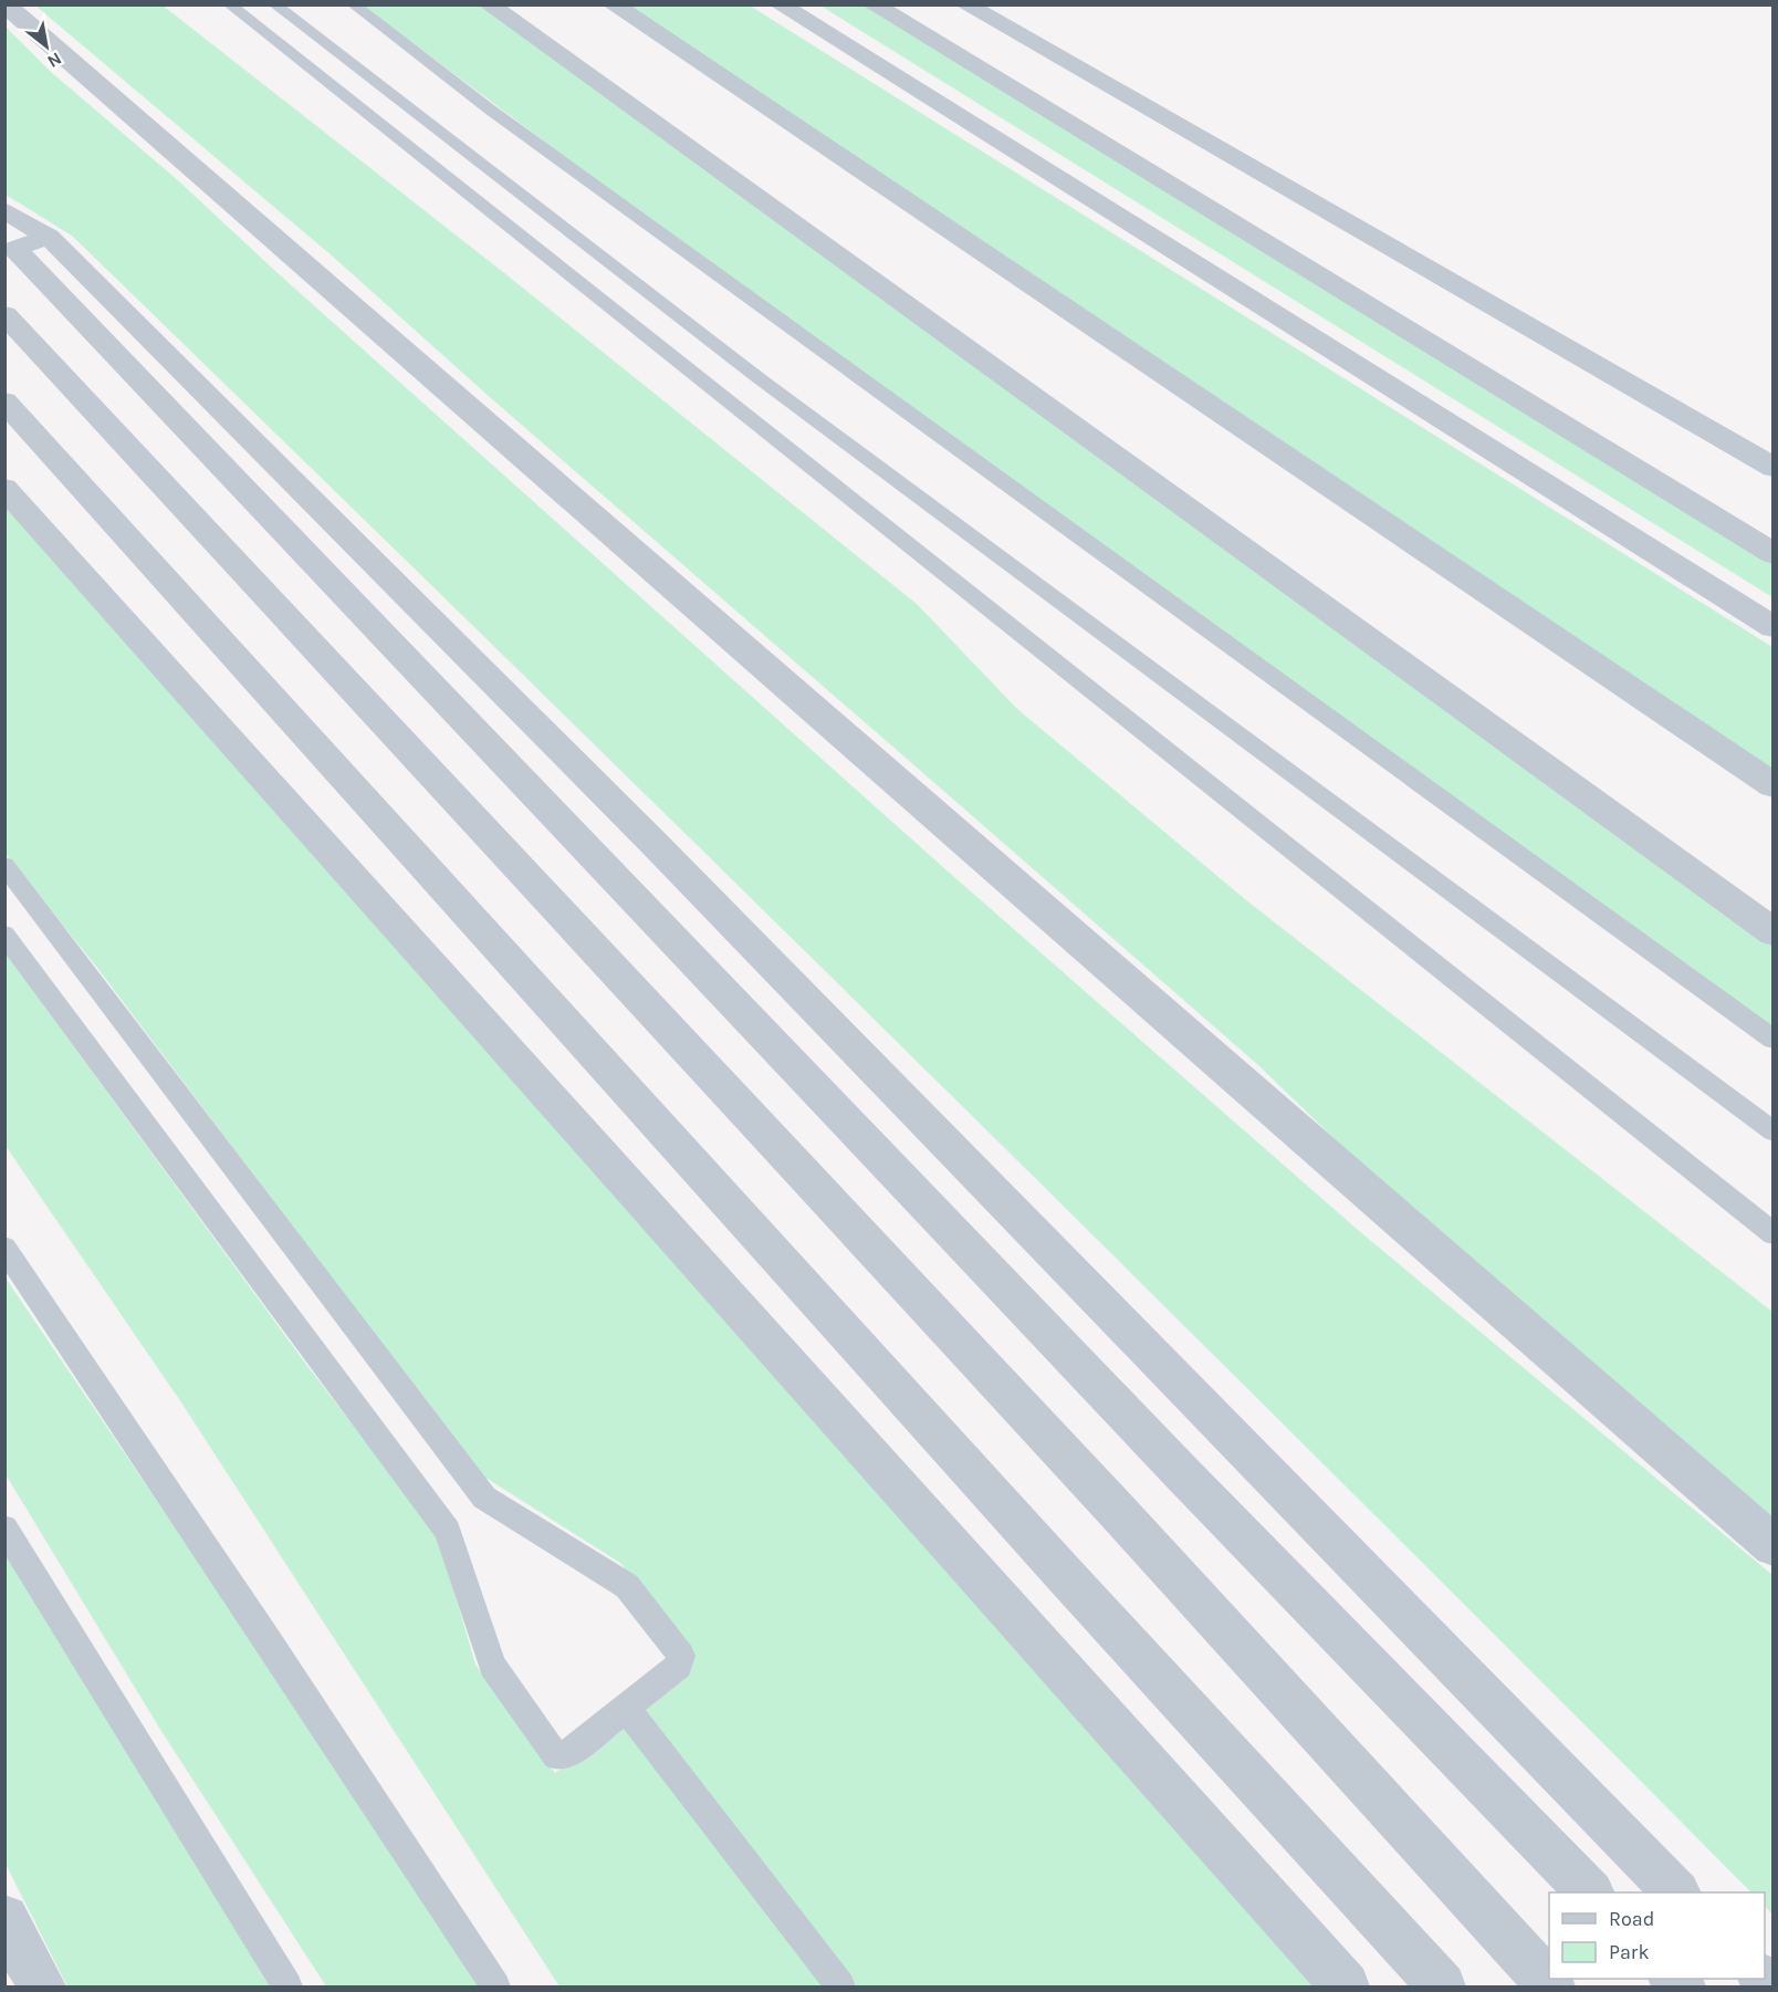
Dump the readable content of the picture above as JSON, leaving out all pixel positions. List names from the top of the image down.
{
  "legend": ["Road", "Park"],
  "north": "bottom right"
}
